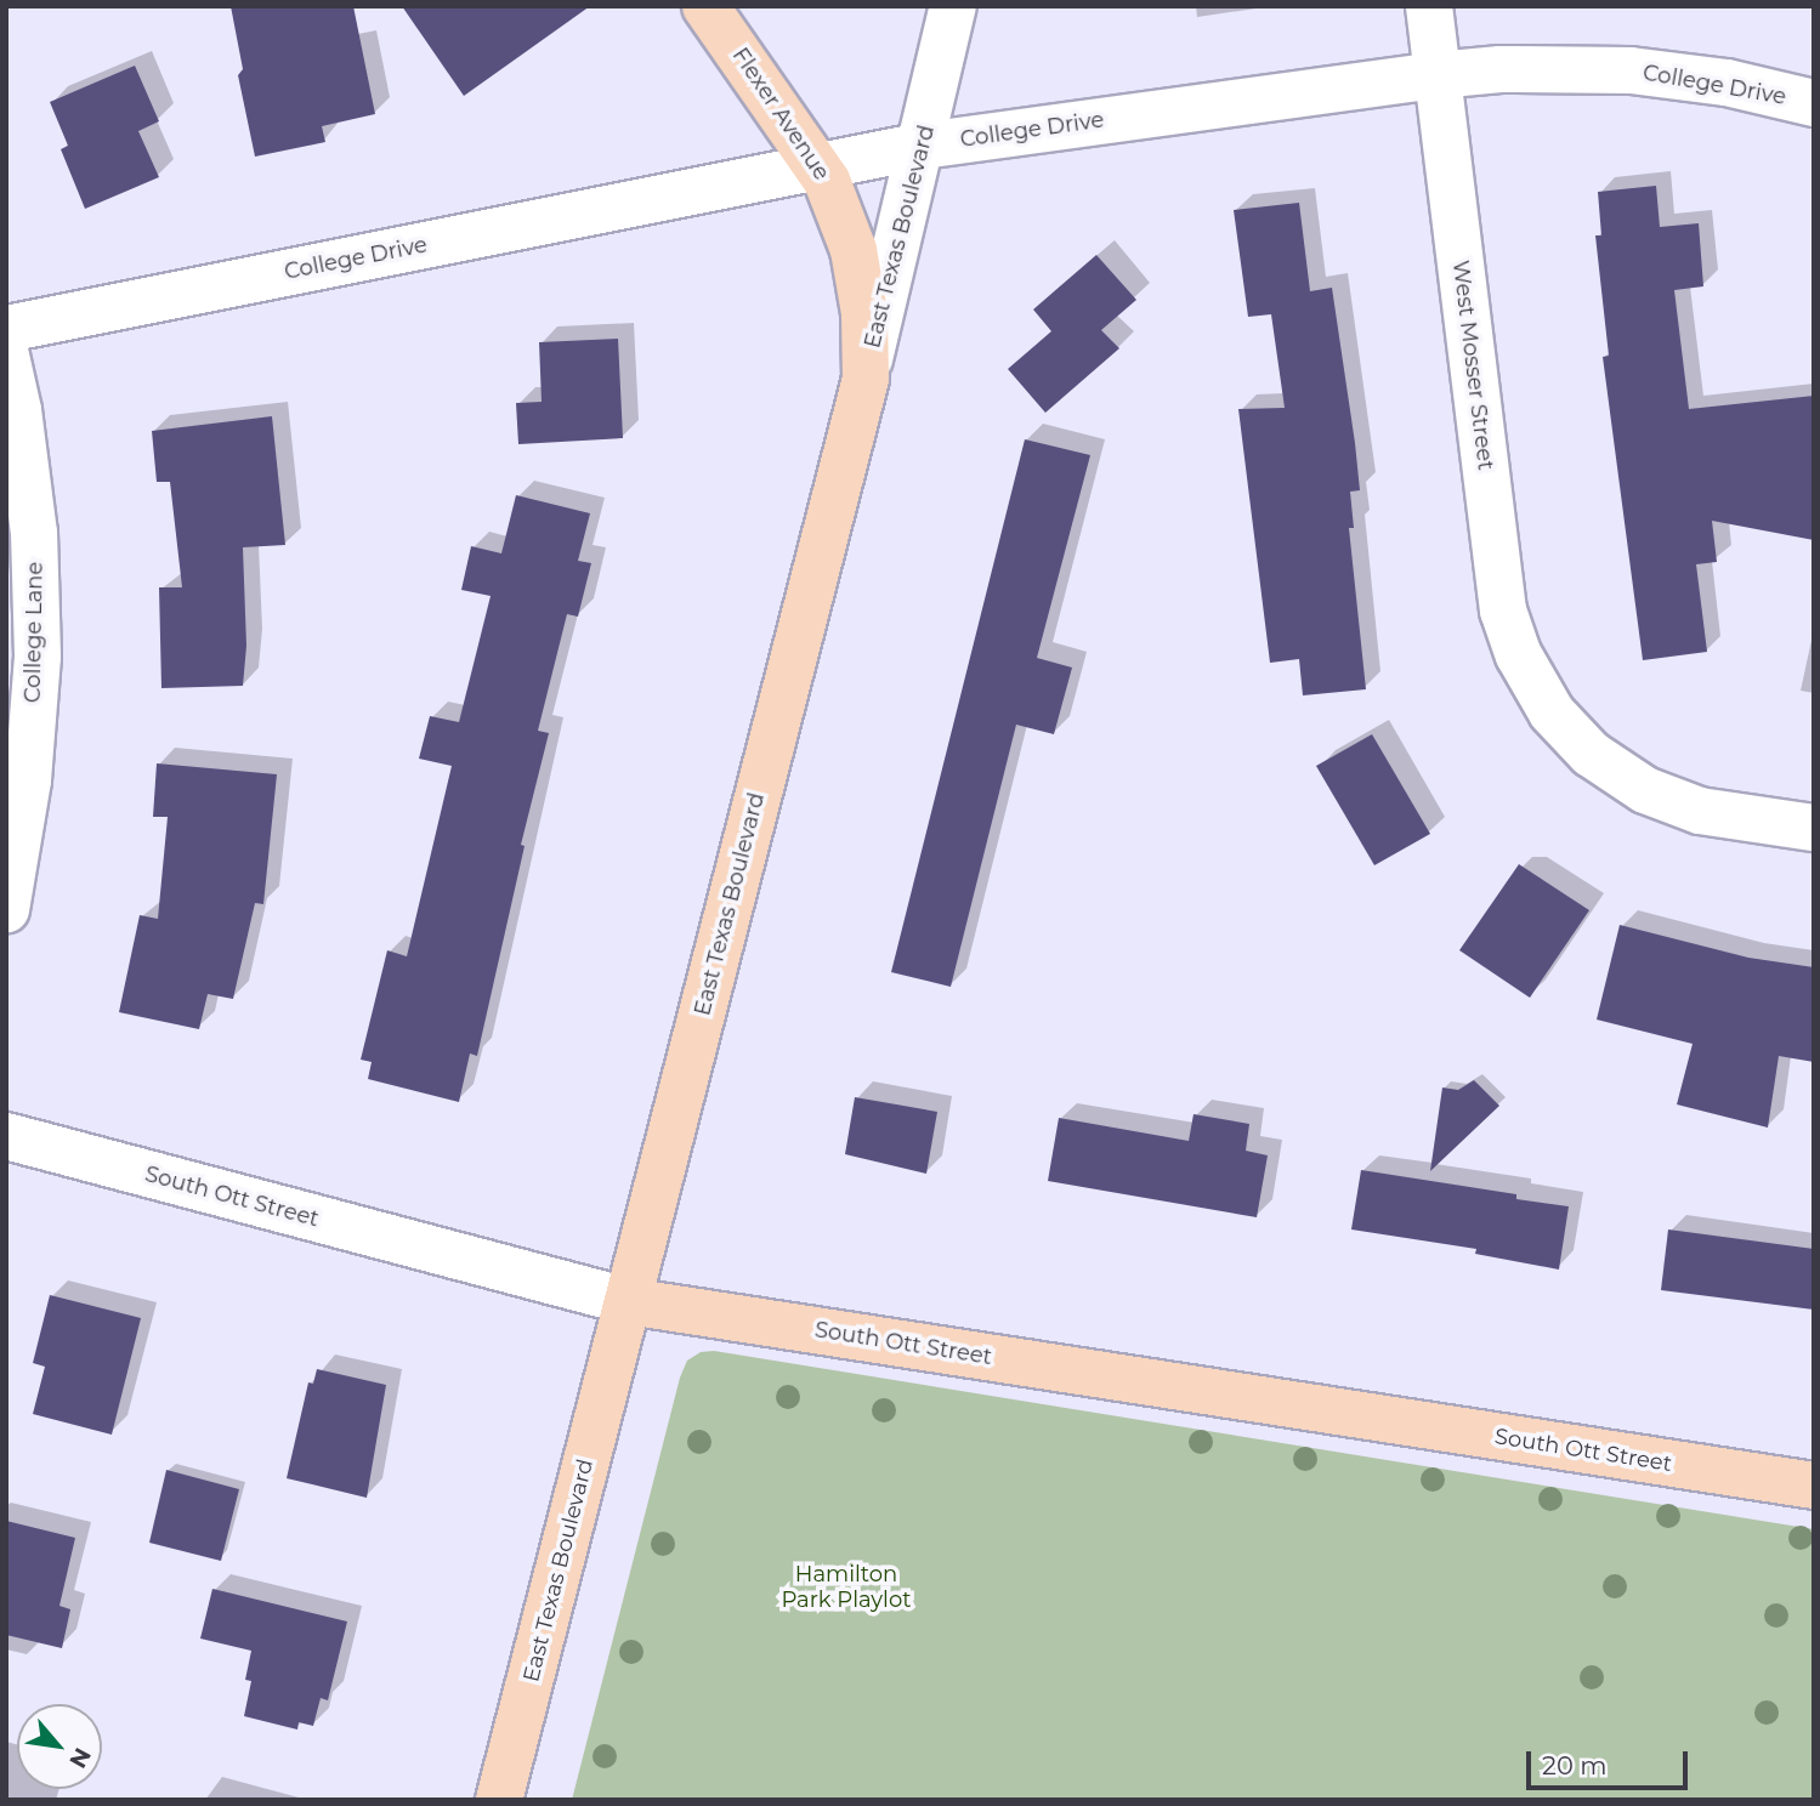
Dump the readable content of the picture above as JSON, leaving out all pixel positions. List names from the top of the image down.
{
  "streets": {
    "street": [
      "College Drive",
      "Flexer Avenue",
      "East Texas Boulevard",
      "West Mosser Street",
      "College Lane",
      "South Ott Street"
    ]
  },
  "crossings": [
    ["College Drive", "Flexer Avenue"],
    ["College Drive", "East Texas Boulevard"],
    ["College Drive", "West Mosser Street"],
    ["Flexer Avenue", "East Texas Boulevard"],
    ["East Texas Boulevard", "South Ott Street"]
  ],
  "parks": ["Hamilton Park Playlot"],
  "scale_bar": "20 m",
  "north": "bottom right"
}
